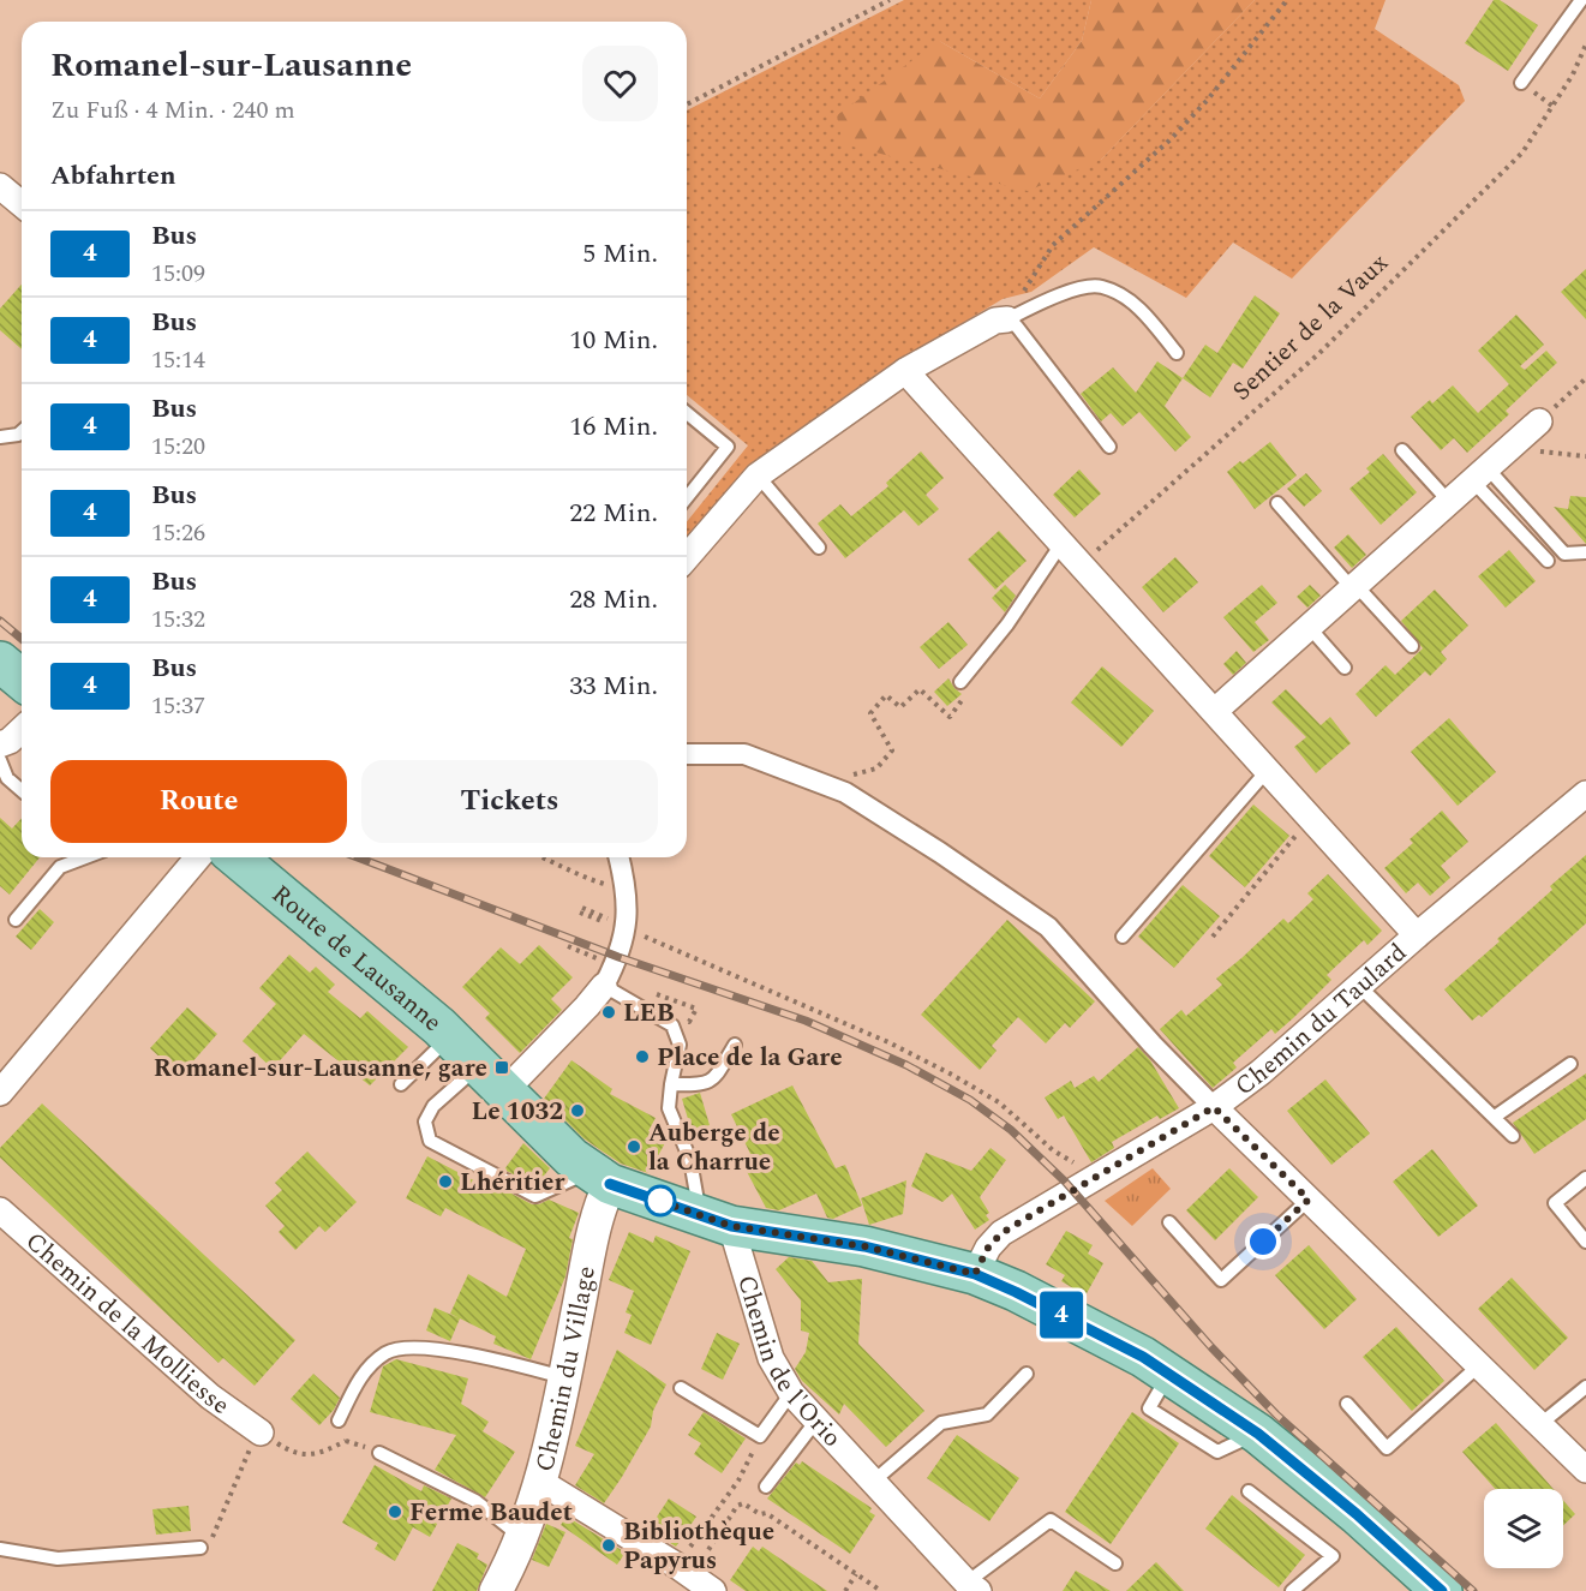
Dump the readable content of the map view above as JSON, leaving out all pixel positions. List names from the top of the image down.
{
  "streets": {
    "main road": ["Route de Lausanne"],
    "street": [
      "Chemin du Taulard",
      "Chemin de la Molliesse",
      "Chemin de l'Orio",
      "Chemin du Village"
    ],
    "path": ["Sentier de la Vaux"]
  },
  "crossings": [
    ["Route de Lausanne", "Chemin du Village"]
  ],
  "places": {
    "other": [
      "LEB",
      "Place de la Gare",
      "Le 1032",
      "Auberge de la Charrue",
      "Lhéritier",
      "Ferme Baudet",
      "Bibliothèque Papyrus"
    ],
    "transit": ["Romanel-sur-Lausanne, gare"]
  },
  "lines": ["bus line 4"],
  "page": {
    "on_map": "4",
    "heading": [
      ["Romanel-sur-Lausanne", "Zu Fuß · 4 Min. · 240 m"],
      "Abfahrten"
    ],
    "list": [
      {
        "mark": "4",
        "name": "Bus",
        "note": "15:09",
        "value": "5 Min."
      },
      {
        "mark": "4",
        "name": "Bus",
        "note": "15:14",
        "value": "10 Min."
      },
      {
        "mark": "4",
        "name": "Bus",
        "note": "15:20",
        "value": "16 Min."
      },
      {
        "mark": "4",
        "name": "Bus",
        "note": "15:26",
        "value": "22 Min."
      },
      {
        "mark": "4",
        "name": "Bus",
        "note": "15:32",
        "value": "28 Min."
      },
      {
        "mark": "4",
        "name": "Bus",
        "note": "15:37",
        "value": "33 Min."
      }
    ],
    "buttons": ["Route", "Tickets"]
  }
}
